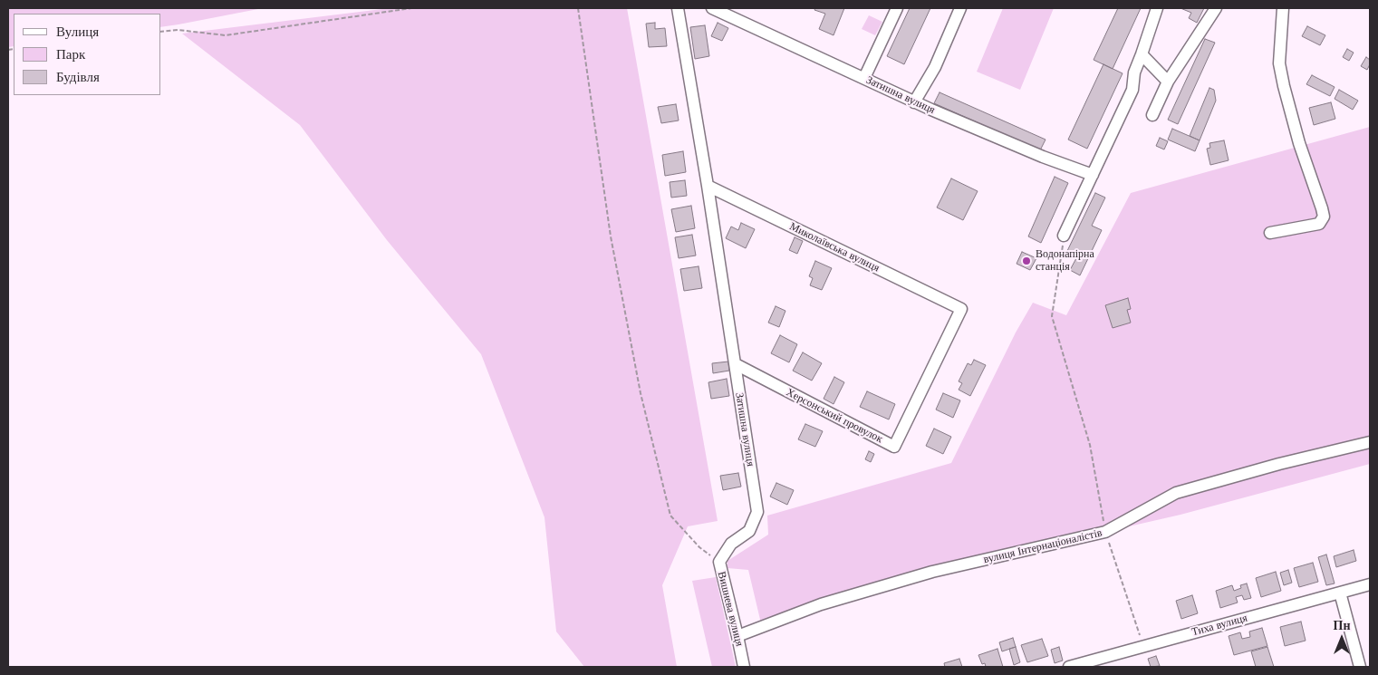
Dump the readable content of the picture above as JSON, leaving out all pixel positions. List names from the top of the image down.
{
  "streets": {
    "street": [
      "Затишна вулиця",
      "Миколаївська вулиця",
      "Херсонський провулок",
      "вулиця Інтернаціоналістів",
      "Вишнева вулиця",
      "Тиха вулиця"
    ]
  },
  "crossings": [
    ["Затишна вулиця", "Миколаївська вулиця"],
    ["Затишна вулиця", "Херсонський провулок"],
    ["Затишна вулиця", "Вишнева вулиця"],
    ["Миколаївська вулиця", "Херсонський провулок"],
    ["вулиця Інтернаціоналістів", "Вишнева вулиця"]
  ],
  "places": ["Водонапірна станція"],
  "legend": ["Вулиця", "Парк", "Будівля"],
  "north": "top"
}
